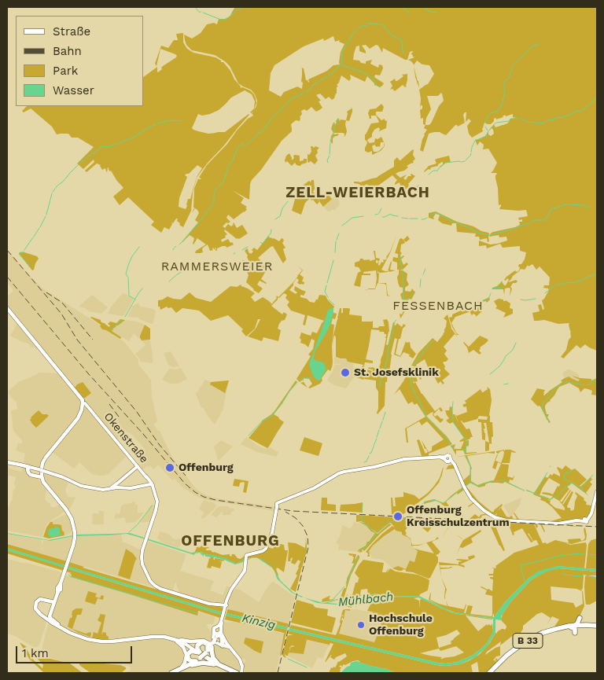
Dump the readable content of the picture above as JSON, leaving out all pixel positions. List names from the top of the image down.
{
  "streets": {
    "highway": ["B 33"],
    "main road": ["Okenstraße"]
  },
  "districts": [
    "ZELL-WEIERBACH",
    "RAMMERSWEIER",
    "FESSENBACH",
    "OFFENBURG"
  ],
  "water": ["Mühlbach", "Kinzig"],
  "places": [
    "St. Josefsklinik",
    "Offenburg",
    "Offenburg Kreisschulzentrum",
    "Hochschule Offenburg"
  ],
  "legend": [
    "Straße",
    "Bahn",
    "Park",
    "Wasser"
  ],
  "scale_bar": "1 km"
}
